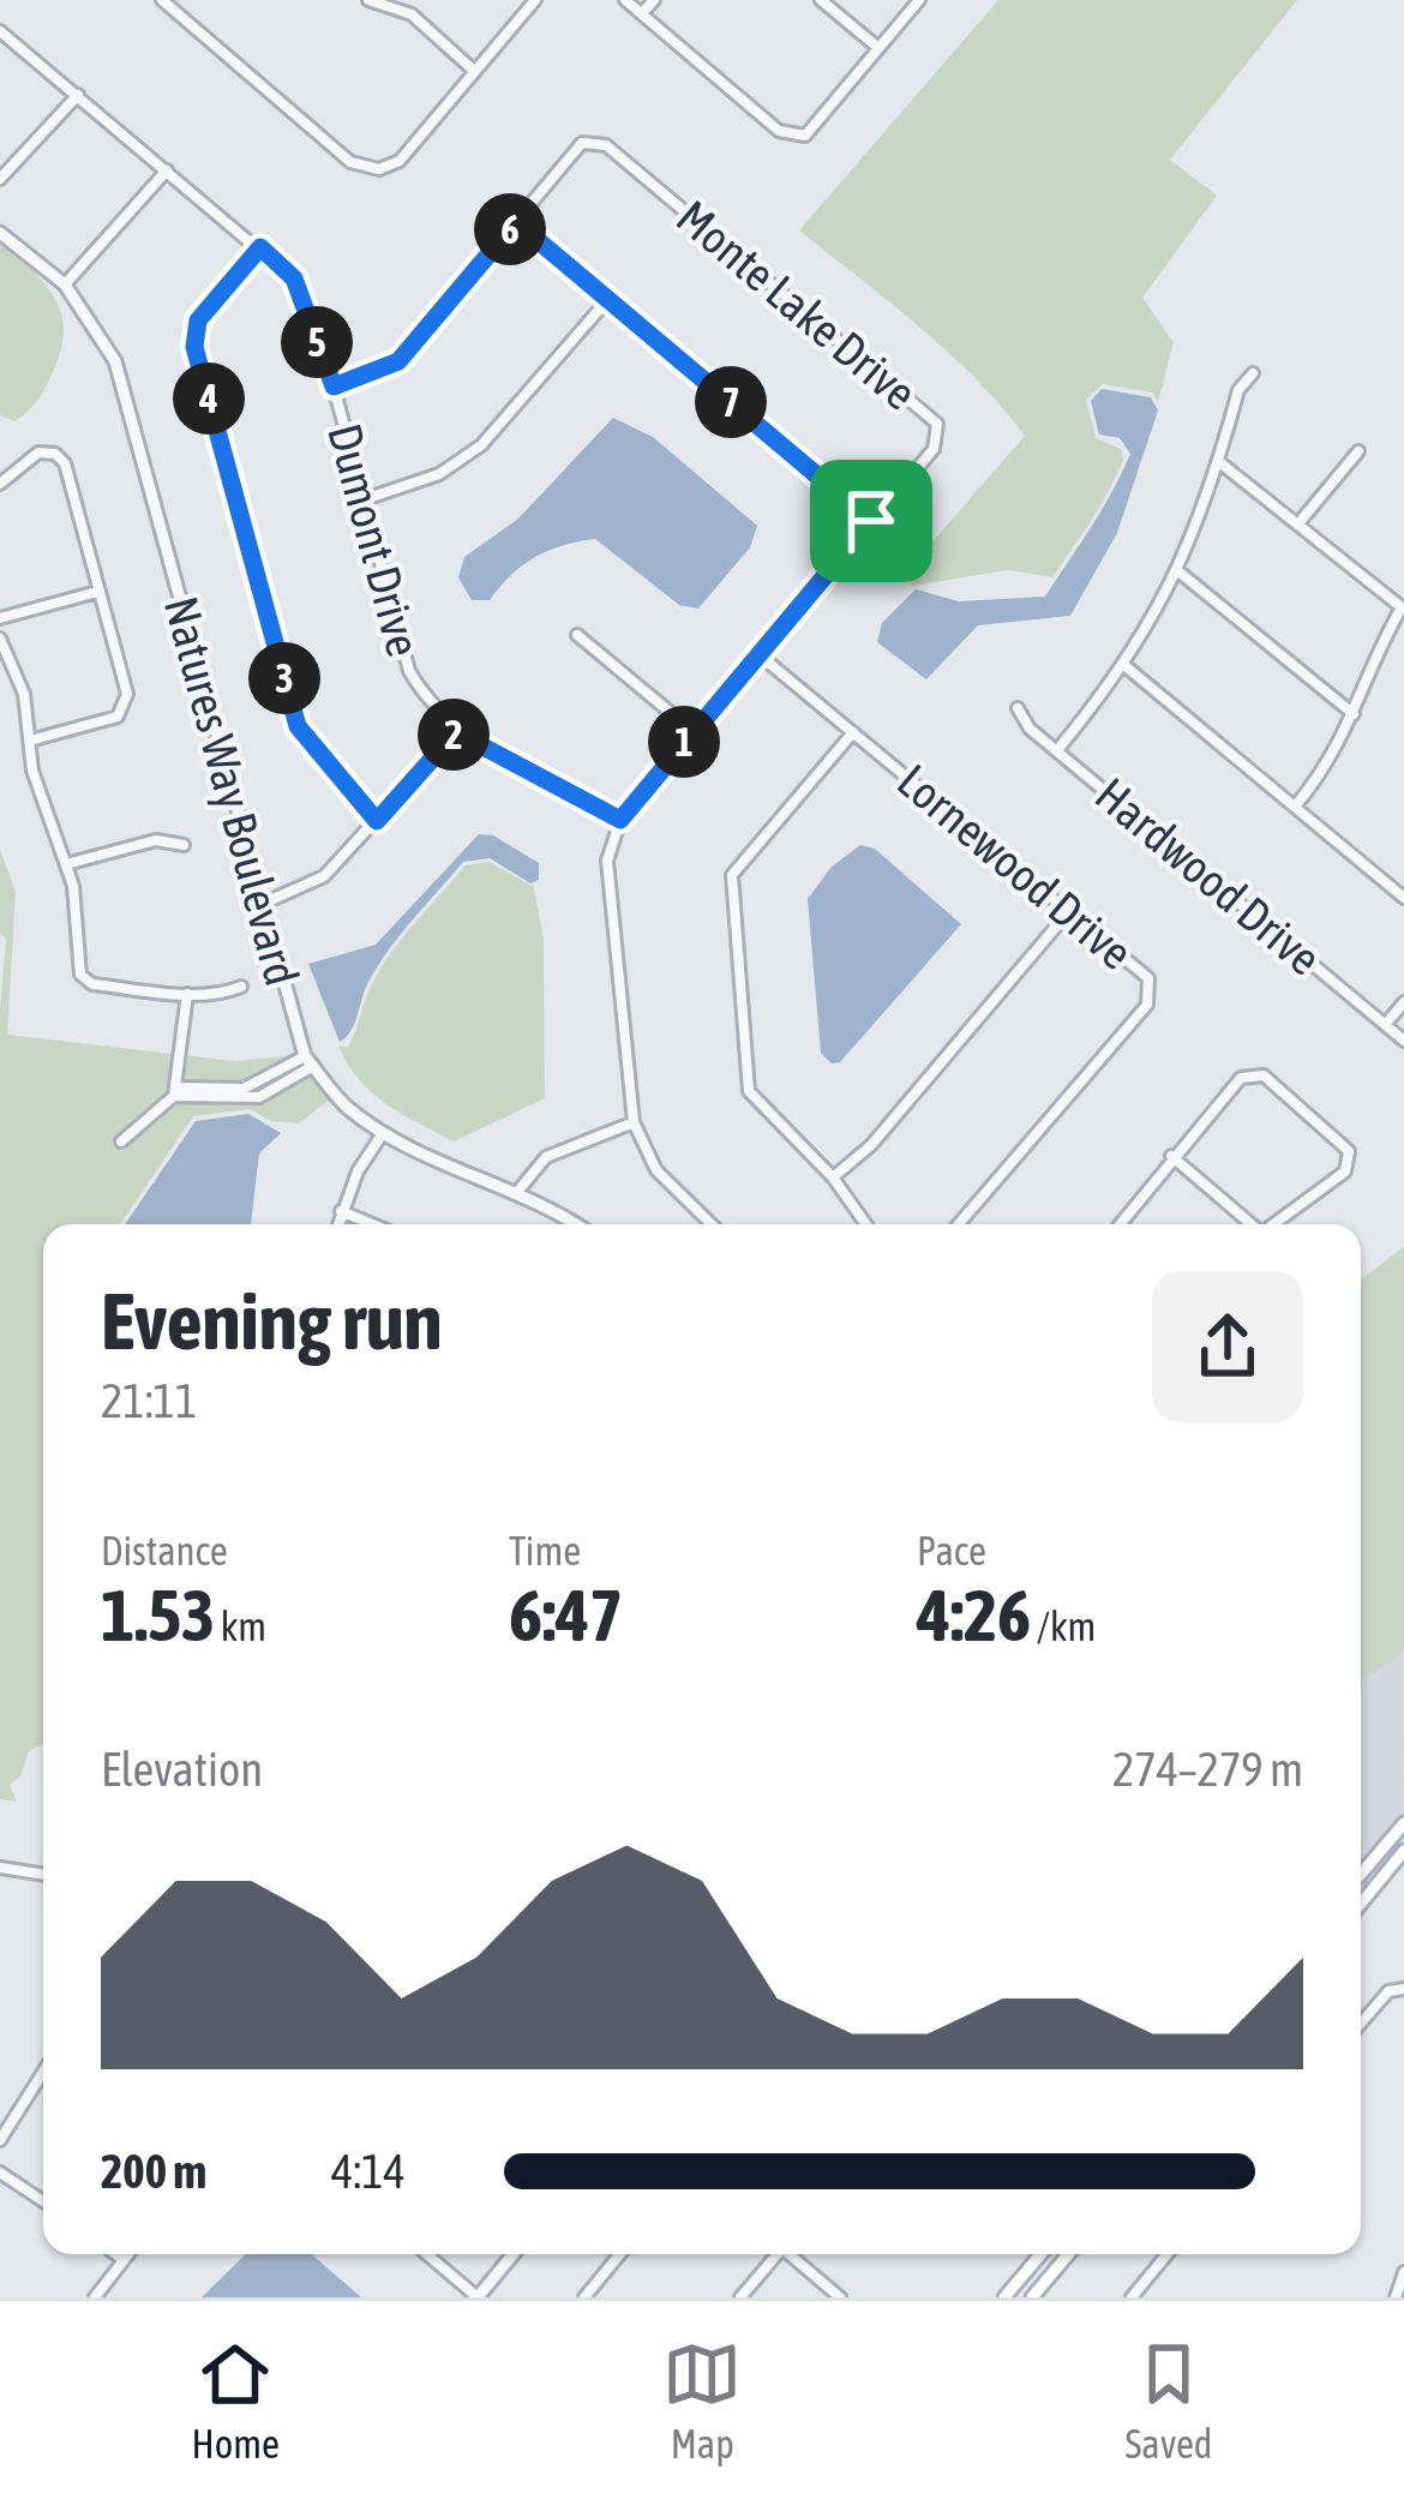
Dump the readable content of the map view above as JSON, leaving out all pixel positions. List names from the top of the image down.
{
  "streets": {
    "street": [
      "Monte Lake Drive",
      "Dumont Drive",
      "Natures Way Boulevard",
      "Lornewood Drive",
      "Hardwood Drive"
    ]
  },
  "crossings": [
    ["Monte Lake Drive", "Dumont Drive"],
    ["Monte Lake Drive", "Lornewood Drive"]
  ],
  "page": {
    "pins": [
      "6",
      "5",
      "4",
      "7",
      "3",
      "2",
      "1"
    ],
    "heading": ["Evening run", "21:11"],
    "stats": [
      ["Distance", "1.53 km"],
      ["Time", "6:47"],
      ["Pace", "4:26 /km"]
    ],
    "chart": ["Elevation", "274–279 m"],
    "list": [
      {
        "name": "200 m",
        "note": "4:14"
      }
    ],
    "tabs": ["Home", "Map", "Saved"]
  }
}
